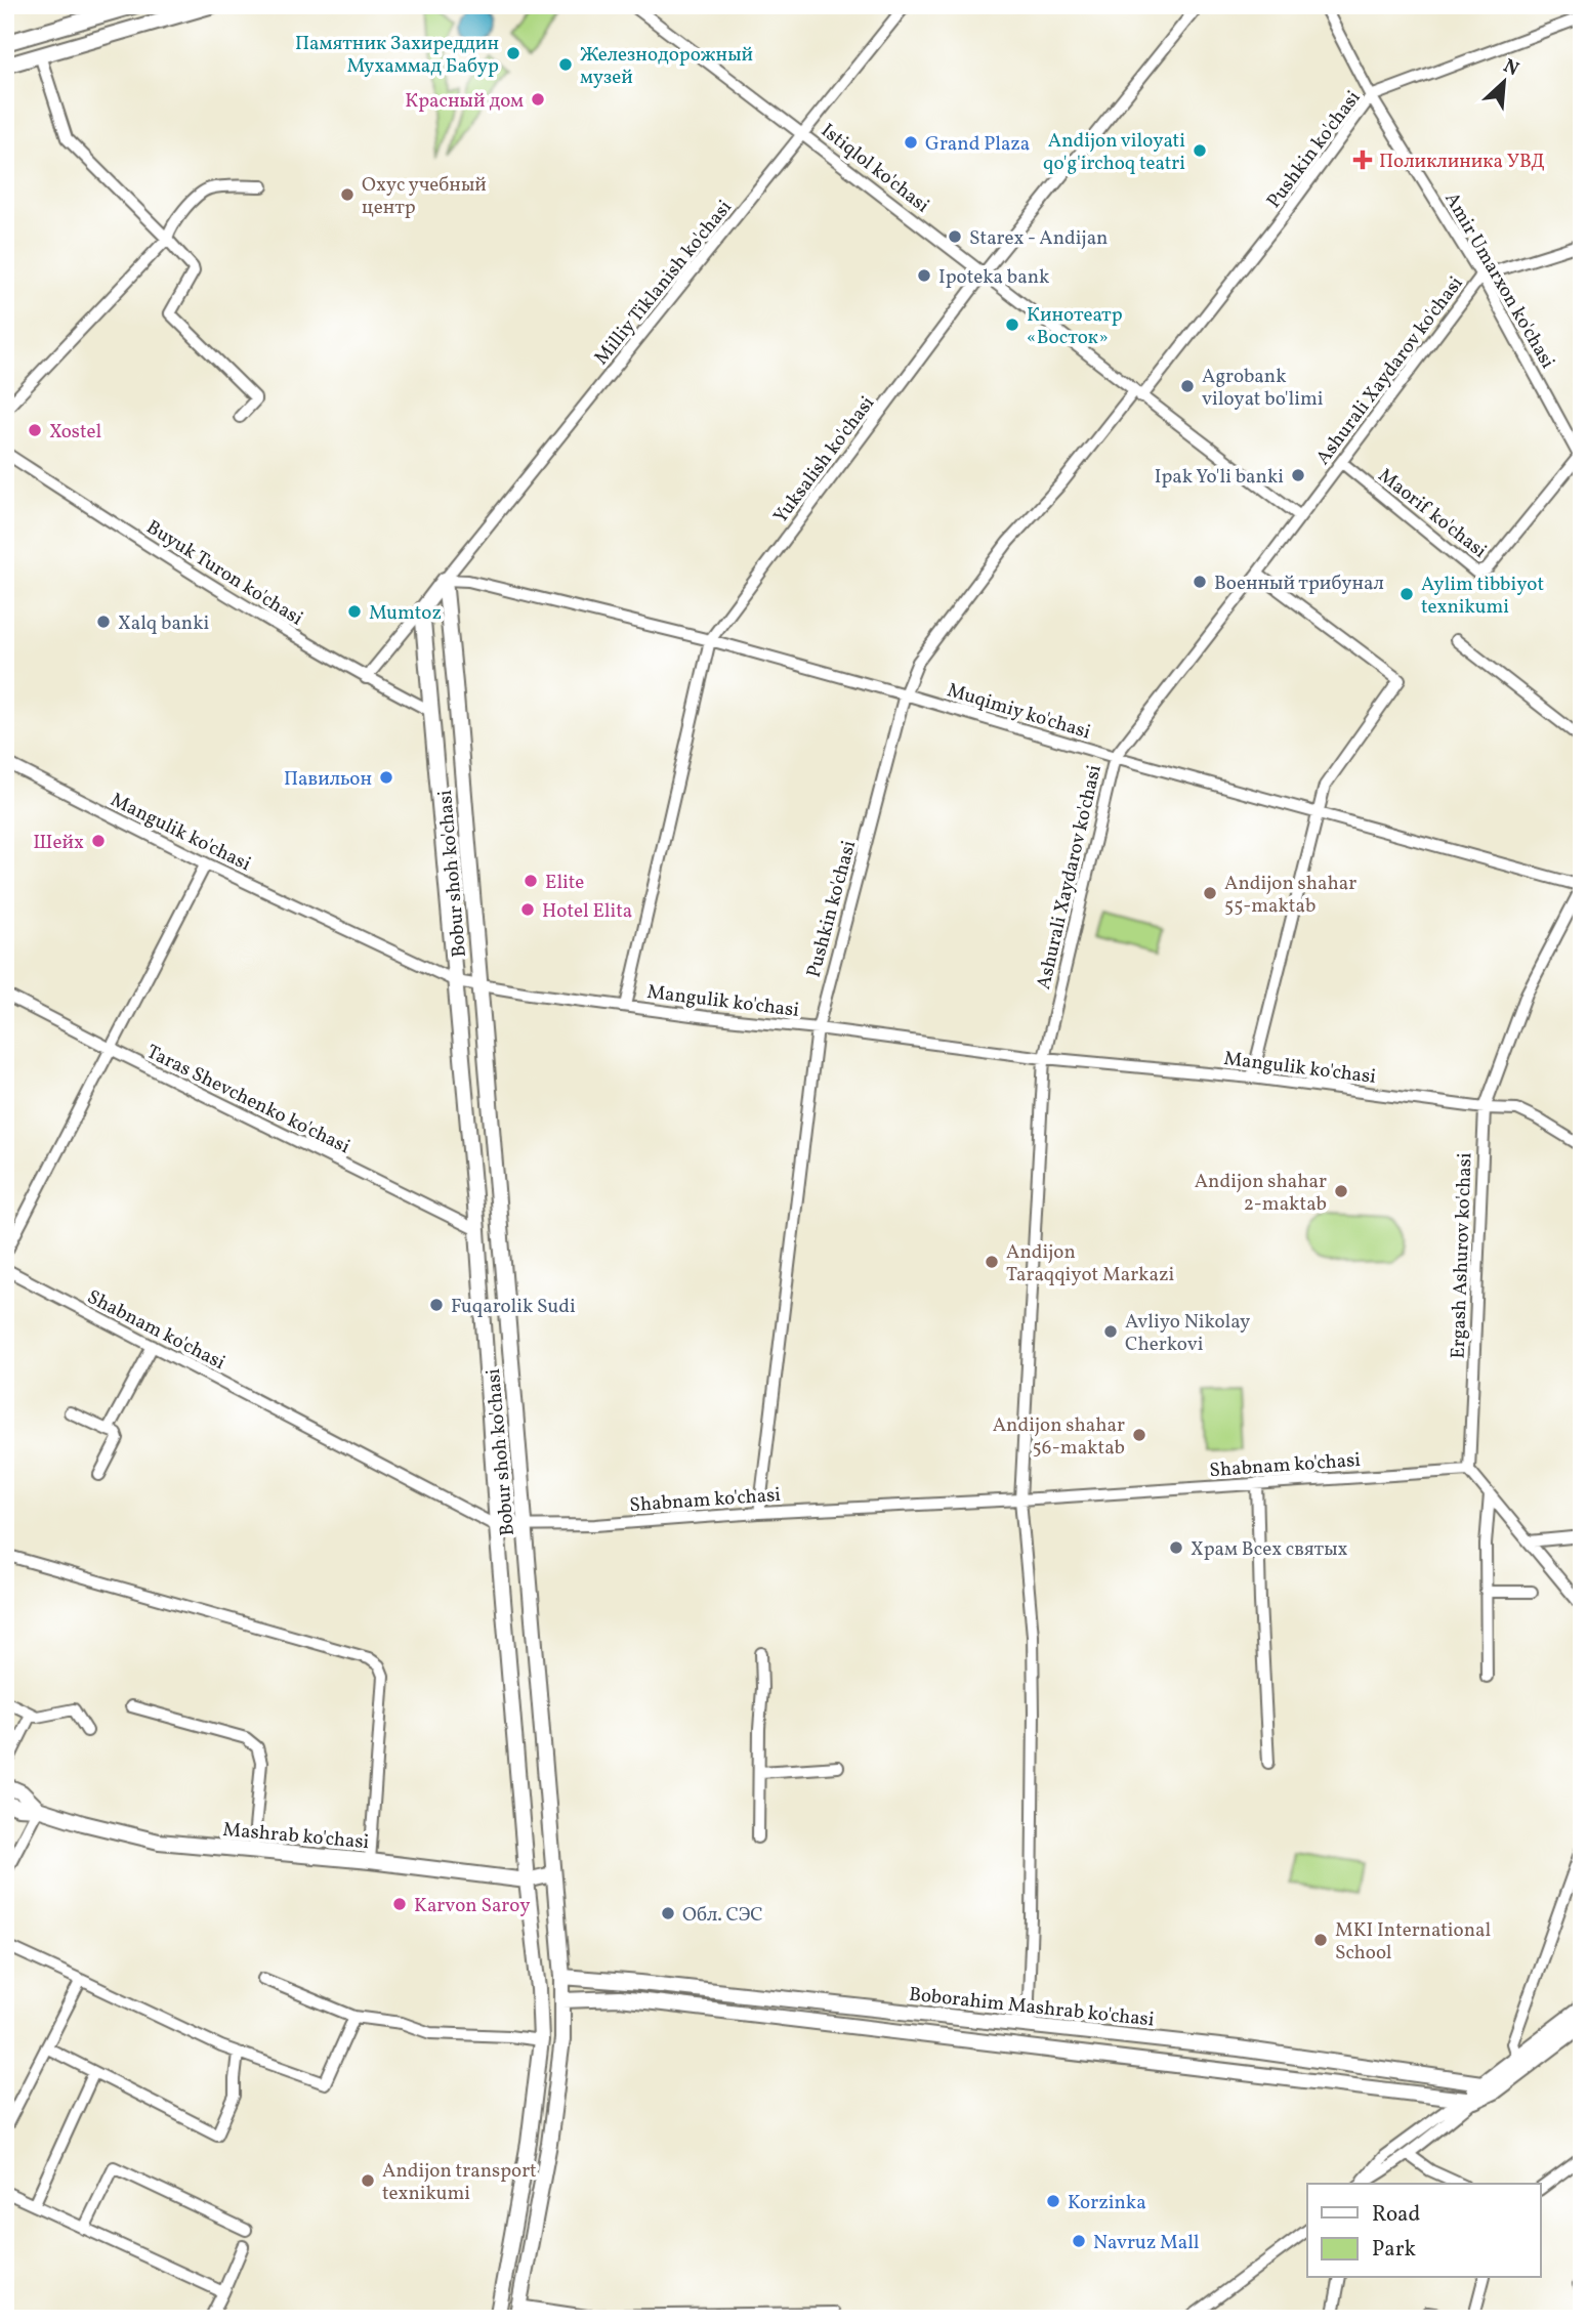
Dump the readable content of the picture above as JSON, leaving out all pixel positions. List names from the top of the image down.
{
  "streets": {
    "main road": ["Bobur shoh ko'chasi", "Mashrab ko'chasi", "Boborahim Mashrab ko'chasi"],
    "street": [
      "Pushkin ko'chasi",
      "Istiqlol ko'chasi",
      "Amir Umarxon ko'chasi",
      "Milliy Tiklanish ko'chasi",
      "Ashurali Xaydarov ko'chasi",
      "Yuksalish ko'chasi",
      "Maorif ko'chasi",
      "Buyuk Turon ko'chasi",
      "Muqimiy ko'chasi",
      "Mangulik ko'chasi",
      "Taras Shevchenko ko'chasi",
      "Ergash Ashurov ko'chasi",
      "Shabnam ko'chasi"
    ]
  },
  "crossings": [
    ["Pushkin ko'chasi", "Istiqlol ko'chasi"],
    ["Pushkin ko'chasi", "Amir Umarxon ko'chasi"],
    ["Pushkin ko'chasi", "Muqimiy ko'chasi"],
    ["Pushkin ko'chasi", "Mangulik ko'chasi"],
    ["Pushkin ko'chasi", "Shabnam ko'chasi"],
    ["Istiqlol ko'chasi", "Milliy Tiklanish ko'chasi"],
    ["Istiqlol ko'chasi", "Ashurali Xaydarov ko'chasi"],
    ["Istiqlol ko'chasi", "Yuksalish ko'chasi"],
    ["Amir Umarxon ko'chasi", "Ashurali Xaydarov ko'chasi"],
    ["Amir Umarxon ko'chasi", "Maorif ko'chasi"],
    ["Milliy Tiklanish ko'chasi", "Muqimiy ko'chasi"],
    ["Milliy Tiklanish ko'chasi", "Bobur shoh ko'chasi"],
    ["Ashurali Xaydarov ko'chasi", "Maorif ko'chasi"],
    ["Ashurali Xaydarov ko'chasi", "Muqimiy ko'chasi"],
    ["Ashurali Xaydarov ko'chasi", "Mangulik ko'chasi"],
    ["Ashurali Xaydarov ko'chasi", "Shabnam ko'chasi"],
    ["Ashurali Xaydarov ko'chasi", "Boborahim Mashrab ko'chasi"],
    ["Yuksalish ko'chasi", "Muqimiy ko'chasi"],
    ["Yuksalish ko'chasi", "Mangulik ko'chasi"],
    ["Buyuk Turon ko'chasi", "Bobur shoh ko'chasi"],
    ["Muqimiy ko'chasi", "Bobur shoh ko'chasi"],
    ["Muqimiy ko'chasi", "Ergash Ashurov ko'chasi"],
    ["Mangulik ko'chasi", "Bobur shoh ko'chasi"],
    ["Mangulik ko'chasi", "Ergash Ashurov ko'chasi"],
    ["Bobur shoh ko'chasi", "Taras Shevchenko ko'chasi"],
    ["Bobur shoh ko'chasi", "Shabnam ko'chasi"],
    ["Bobur shoh ko'chasi", "Mashrab ko'chasi"],
    ["Bobur shoh ko'chasi", "Boborahim Mashrab ko'chasi"],
    ["Ergash Ashurov ko'chasi", "Shabnam ko'chasi"]
  ],
  "places": {
    "other": [
      "Памятник Захиреддин Мухаммад Бабур",
      "Железнодорожный музей",
      "Красный дом",
      "Grand Plaza",
      "Andijon viloyati qo'g'irchoq teatri",
      "Охус учебный центр",
      "Starex - Andijan",
      "Ipoteka bank",
      "Кинотеатр «Восток»",
      "Agrobank viloyat bo'limi",
      "Xostel",
      "Ipak Yo'li banki",
      "Военный трибунал",
      "Aylim tibbiyot texnikumi",
      "Mumtoz",
      "Xalq banki",
      "Павильон",
      "Шейх",
      "Elite",
      "Andijon shahar 55-maktab",
      "Hotel Elita",
      "Andijon shahar 2-maktab",
      "Andijon Taraqqiyot Markazi",
      "Fuqarolik Sudi",
      "Avliyo Nikolay Cherkovi",
      "Andijon shahar 56-maktab",
      "Храм Всех святых",
      "Karvon Saroy",
      "Обл. СЭС",
      "MKI International School",
      "Andijon transport texnikumi",
      "Korzinka",
      "Navruz Mall"
    ],
    "health": ["Поликлиника УВД"]
  },
  "legend": ["Road", "Park"],
  "north": "top right"
}
